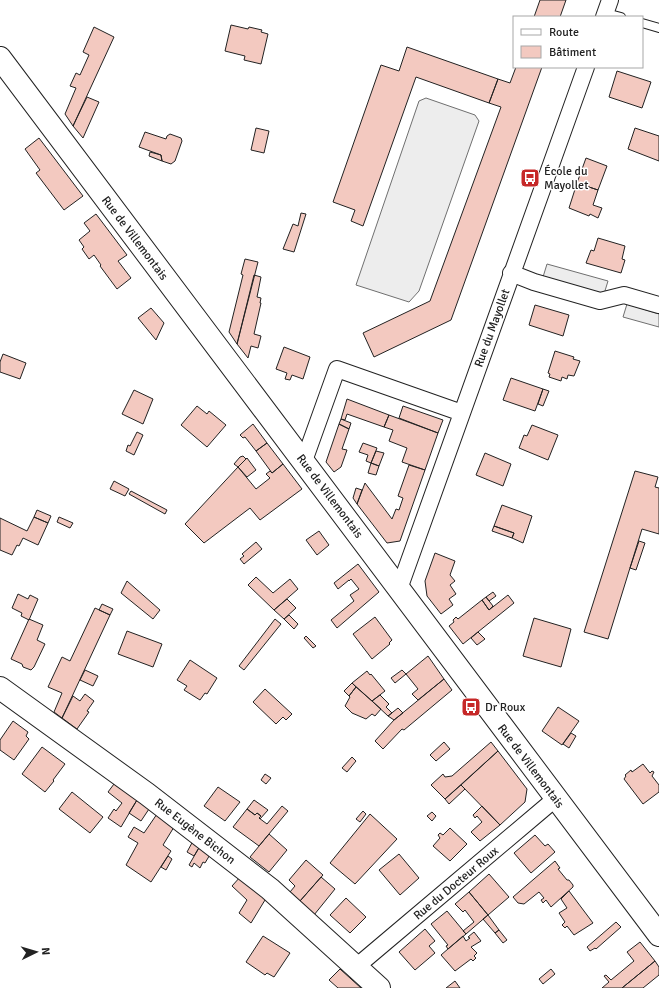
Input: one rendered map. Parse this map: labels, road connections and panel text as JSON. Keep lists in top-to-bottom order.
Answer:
{
  "streets": {
    "main road": ["Rue de Villemontais", "Rue Eugène Bichon"],
    "street": ["Rue du Mayollet", "Rue du Docteur Roux"]
  },
  "crossings": [
    ["Rue de Villemontais", "Rue du Mayollet"],
    ["Rue de Villemontais", "Rue du Docteur Roux"],
    ["Rue Eugène Bichon", "Rue du Docteur Roux"]
  ],
  "places": {
    "bus stop": ["École du Mayollet", "Dr Roux"]
  },
  "legend": ["Route", "Bâtiment"],
  "north": "right"
}
